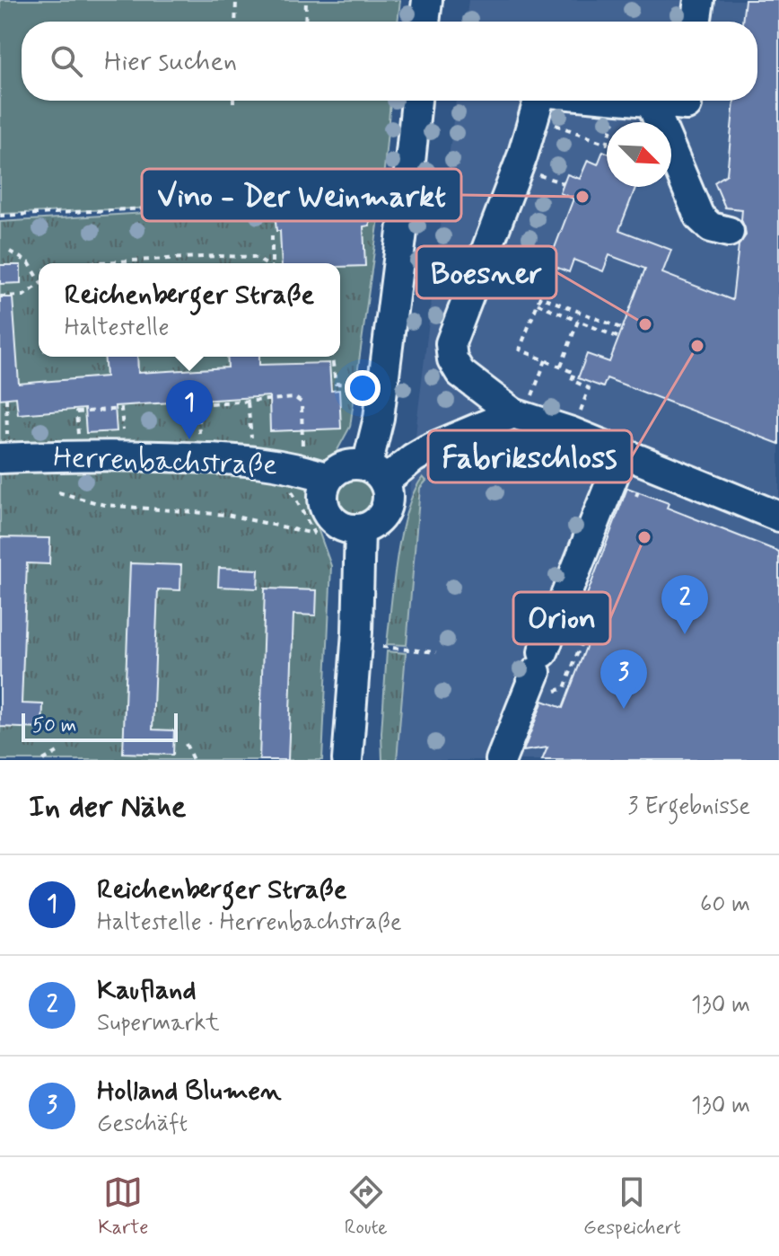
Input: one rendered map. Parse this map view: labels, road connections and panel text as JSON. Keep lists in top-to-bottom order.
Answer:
{
  "streets": {
    "street": ["Herrenbachstraße"]
  },
  "places": [
    "Vino - Der Weinmarkt",
    "Boesner",
    "Fabrikschloss",
    "Orion"
  ],
  "scale_bar": "50 m",
  "north": "bottom right",
  "page": {
    "search": "Hier suchen",
    "popup": ["Reichenberger Straße", "Haltestelle"],
    "pins": ["1", "2", "3"],
    "scale": "50 m",
    "heading": ["In der Nähe", "3 Ergebnisse"],
    "list": [
      {
        "mark": "1",
        "name": "Reichenberger Straße",
        "note": "Haltestelle · Herrenbachstraße",
        "value": "60 m"
      },
      {
        "mark": "2",
        "name": "Kaufland",
        "note": "Supermarkt",
        "value": "130 m"
      },
      {
        "mark": "3",
        "name": "Holland Blumen",
        "note": "Geschäft",
        "value": "130 m"
      }
    ],
    "nav": ["Karte", "Route", "Gespeichert"]
  }
}
